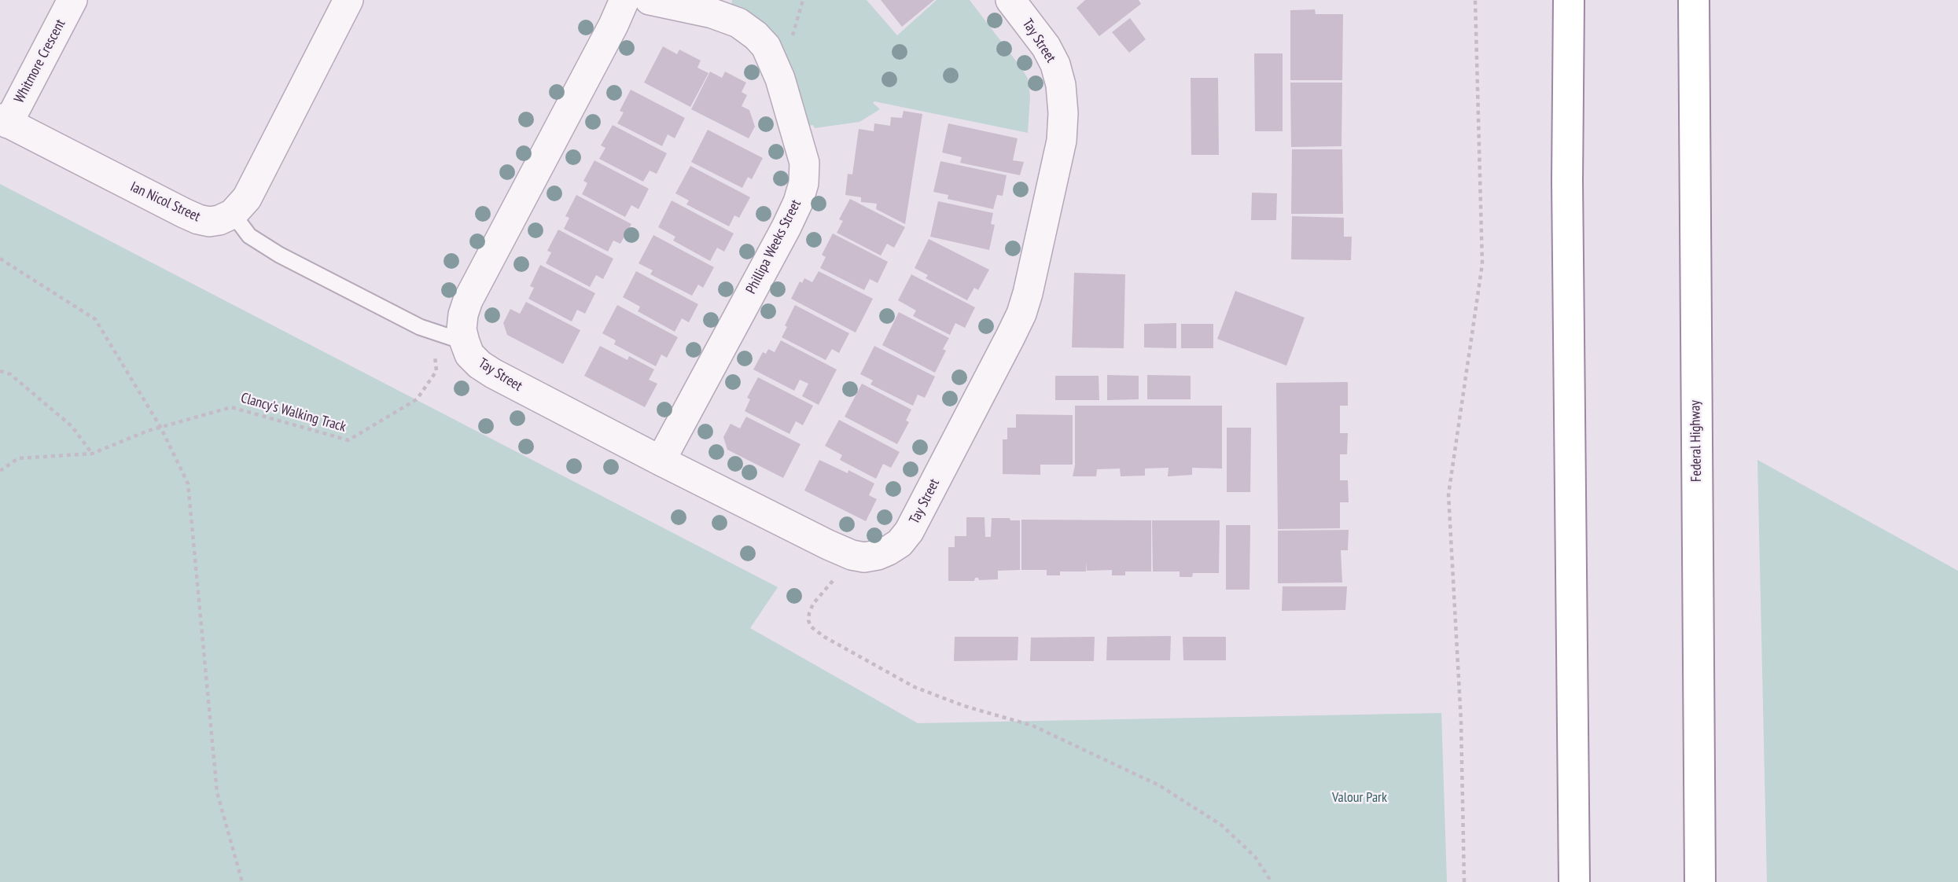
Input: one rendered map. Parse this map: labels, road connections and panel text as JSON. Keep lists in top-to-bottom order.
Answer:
{
  "streets": {
    "highway": ["Federal Highway"],
    "street": [
      "Tay Street",
      "Whitmore Crescent",
      "Ian Nicol Street",
      "Phillipa Weeks Street"
    ],
    "path": ["Clancy's Walking Track"]
  },
  "crossings": [
    ["Tay Street", "Phillipa Weeks Street"],
    ["Whitmore Crescent", "Ian Nicol Street"]
  ],
  "parks": ["Valour Park"]
}
